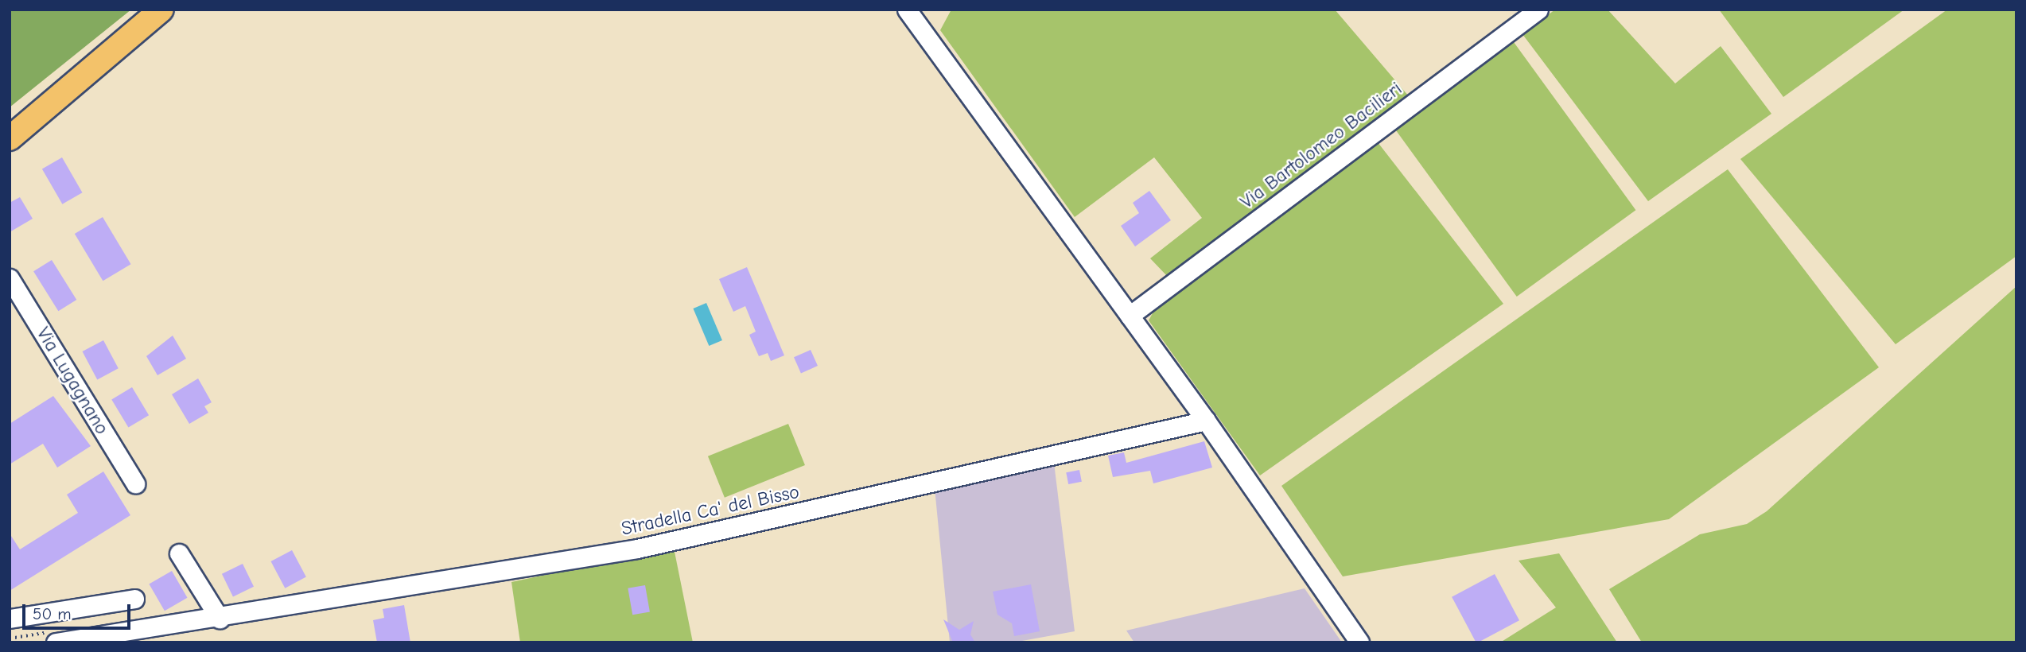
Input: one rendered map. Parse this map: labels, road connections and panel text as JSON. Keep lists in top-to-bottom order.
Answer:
{
  "streets": {
    "street": ["Via Bartolomeo Bacilieri", "Via Lugagnano", "Stradella Ca' del Bisso"]
  },
  "scale_bar": "50 m"
}
